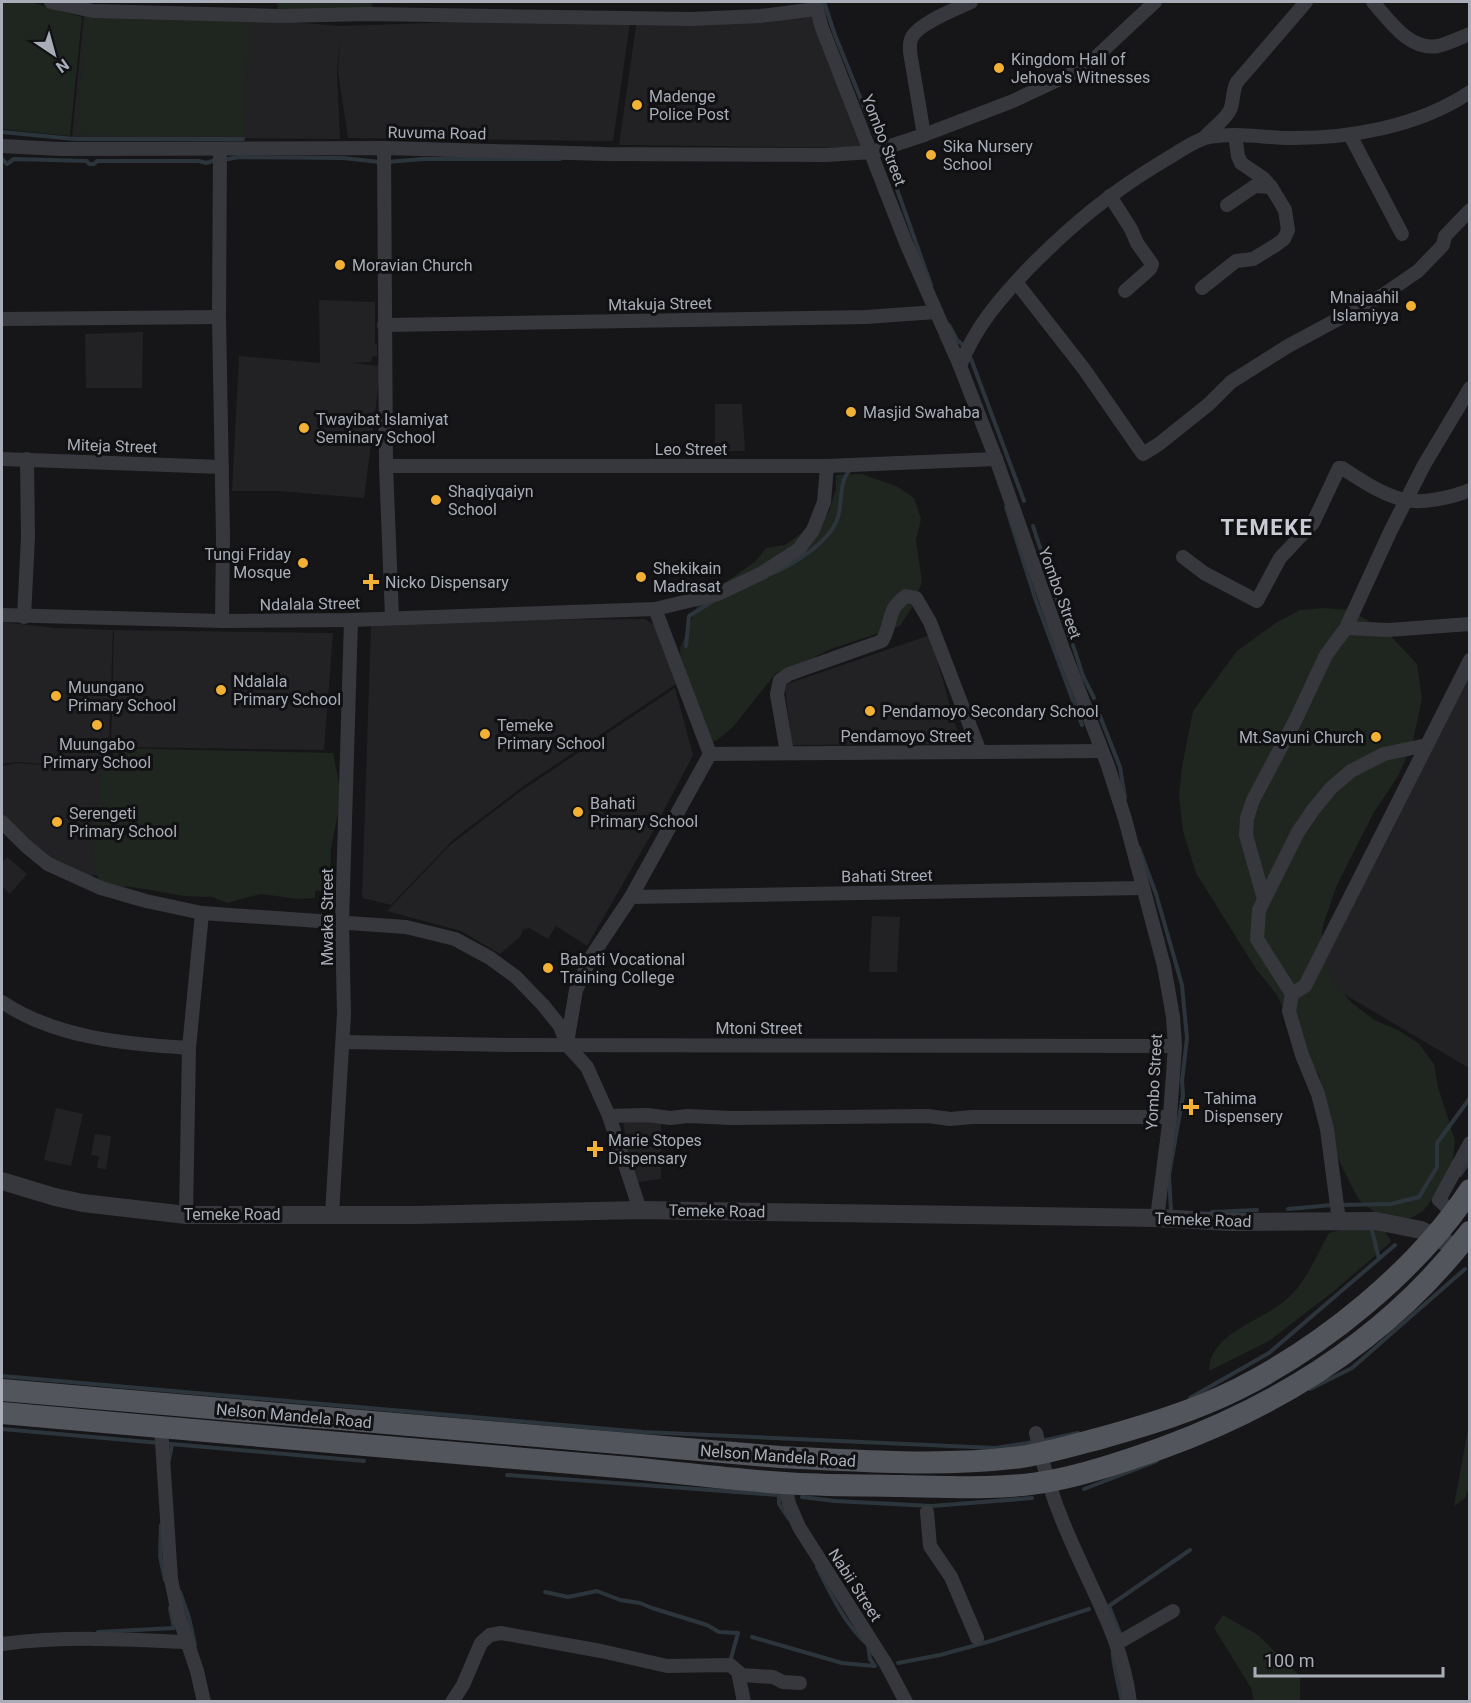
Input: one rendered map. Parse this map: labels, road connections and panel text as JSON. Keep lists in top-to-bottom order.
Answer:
{
  "streets": {
    "main road": ["Nelson Mandela Road"],
    "street": [
      "Ruvuma Road",
      "Yombo Street",
      "Mtakuja Street",
      "Miteja Street",
      "Leo Street",
      "Ndalala Street",
      "Pendamoyo Street",
      "Bahati Street",
      "Mwaka Street",
      "Mtoni Street",
      "Temeke Road",
      "Nabii Street"
    ]
  },
  "crossings": [
    ["Ruvuma Road", "Yombo Street"],
    ["Yombo Street", "Mtakuja Street"],
    ["Yombo Street", "Leo Street"],
    ["Yombo Street", "Pendamoyo Street"],
    ["Yombo Street", "Bahati Street"],
    ["Yombo Street", "Mtoni Street"],
    ["Yombo Street", "Temeke Road"],
    ["Leo Street", "Ndalala Street"],
    ["Ndalala Street", "Mwaka Street"],
    ["Mwaka Street", "Mtoni Street"],
    ["Mwaka Street", "Temeke Road"],
    ["Temeke Road", "Nelson Mandela Road"],
    ["Nelson Mandela Road", "Nabii Street"]
  ],
  "districts": ["TEMEKE"],
  "places": {
    "other": [
      "Kingdom Hall of Jehova's Witnesses",
      "Madenge Police Post",
      "Sika Nursery School",
      "Moravian Church",
      "Mnajaahil Islamiyya",
      "Masjid Swahaba",
      "Twayibat Islamiyat Seminary School",
      "Shaqiyqaiyn School",
      "Tungi Friday Mosque",
      "Shekikain Madrasat",
      "Ndalala Primary School",
      "Muungano Primary School",
      "Pendamoyo Secondary School",
      "Muungabo Primary School",
      "Temeke Primary School",
      "Mt.Sayuni Church",
      "Bahati Primary School",
      "Serengeti Primary School",
      "Babati Vocational Training College"
    ],
    "health": ["Nicko Dispensary", "Tahima Dispensery", "Marie Stopes Dispensary"]
  },
  "scale_bar": "100 m",
  "north": "bottom right"
}
